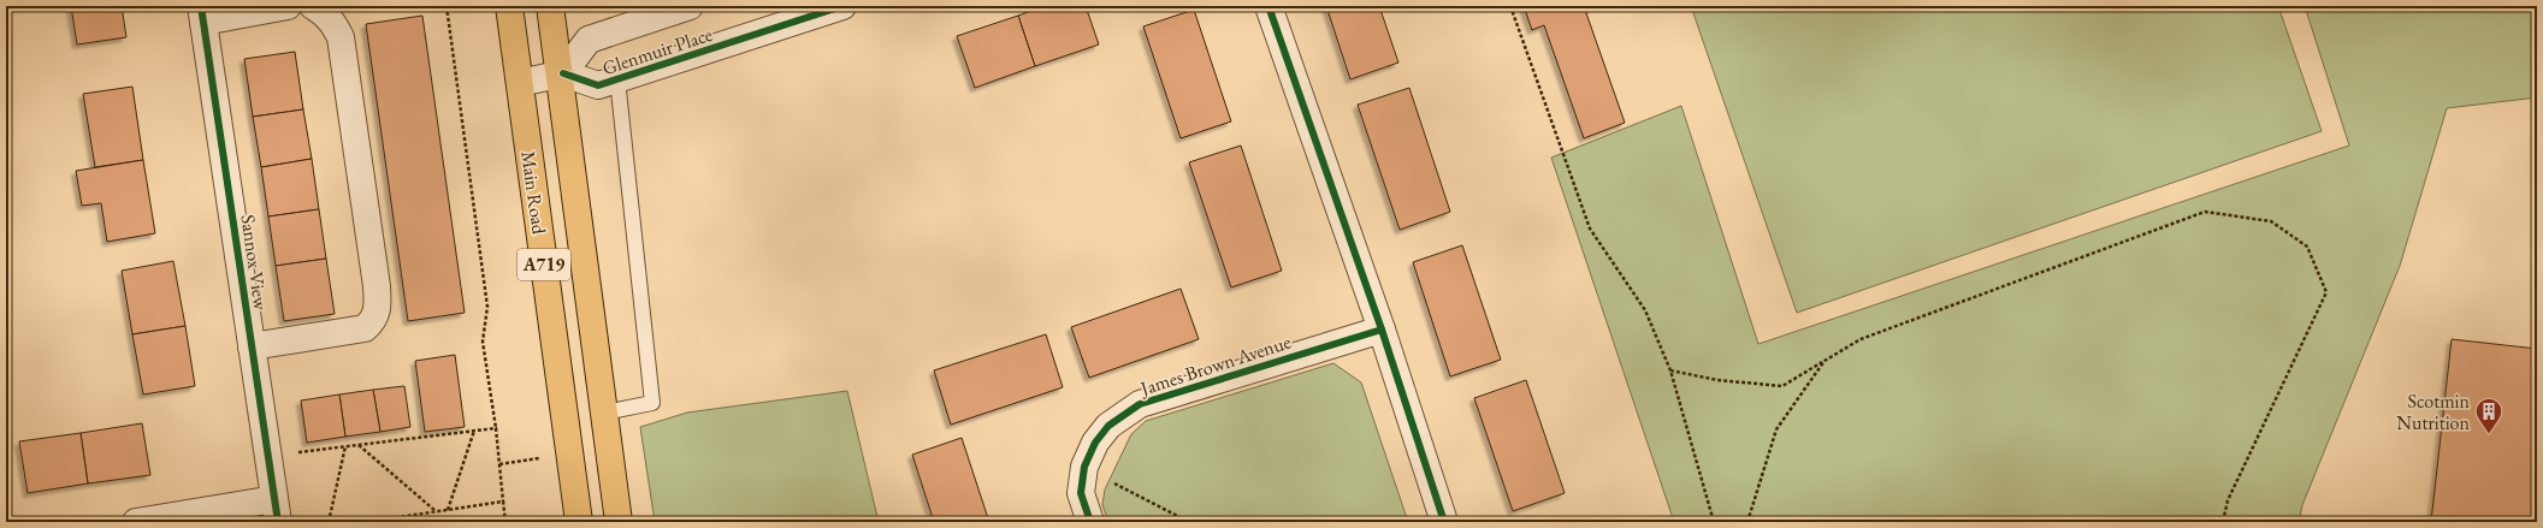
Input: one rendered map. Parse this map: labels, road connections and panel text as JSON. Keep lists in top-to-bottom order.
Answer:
{
  "streets": {
    "main road": ["Main Road", "A719"],
    "street": ["Glenmuir Place", "Sannox View", "James Brown Avenue"]
  },
  "crossings": [
    ["Glenmuir Place", "Main Road"]
  ],
  "places": {
    "building": ["Scotmin Nutrition"]
  }
}
